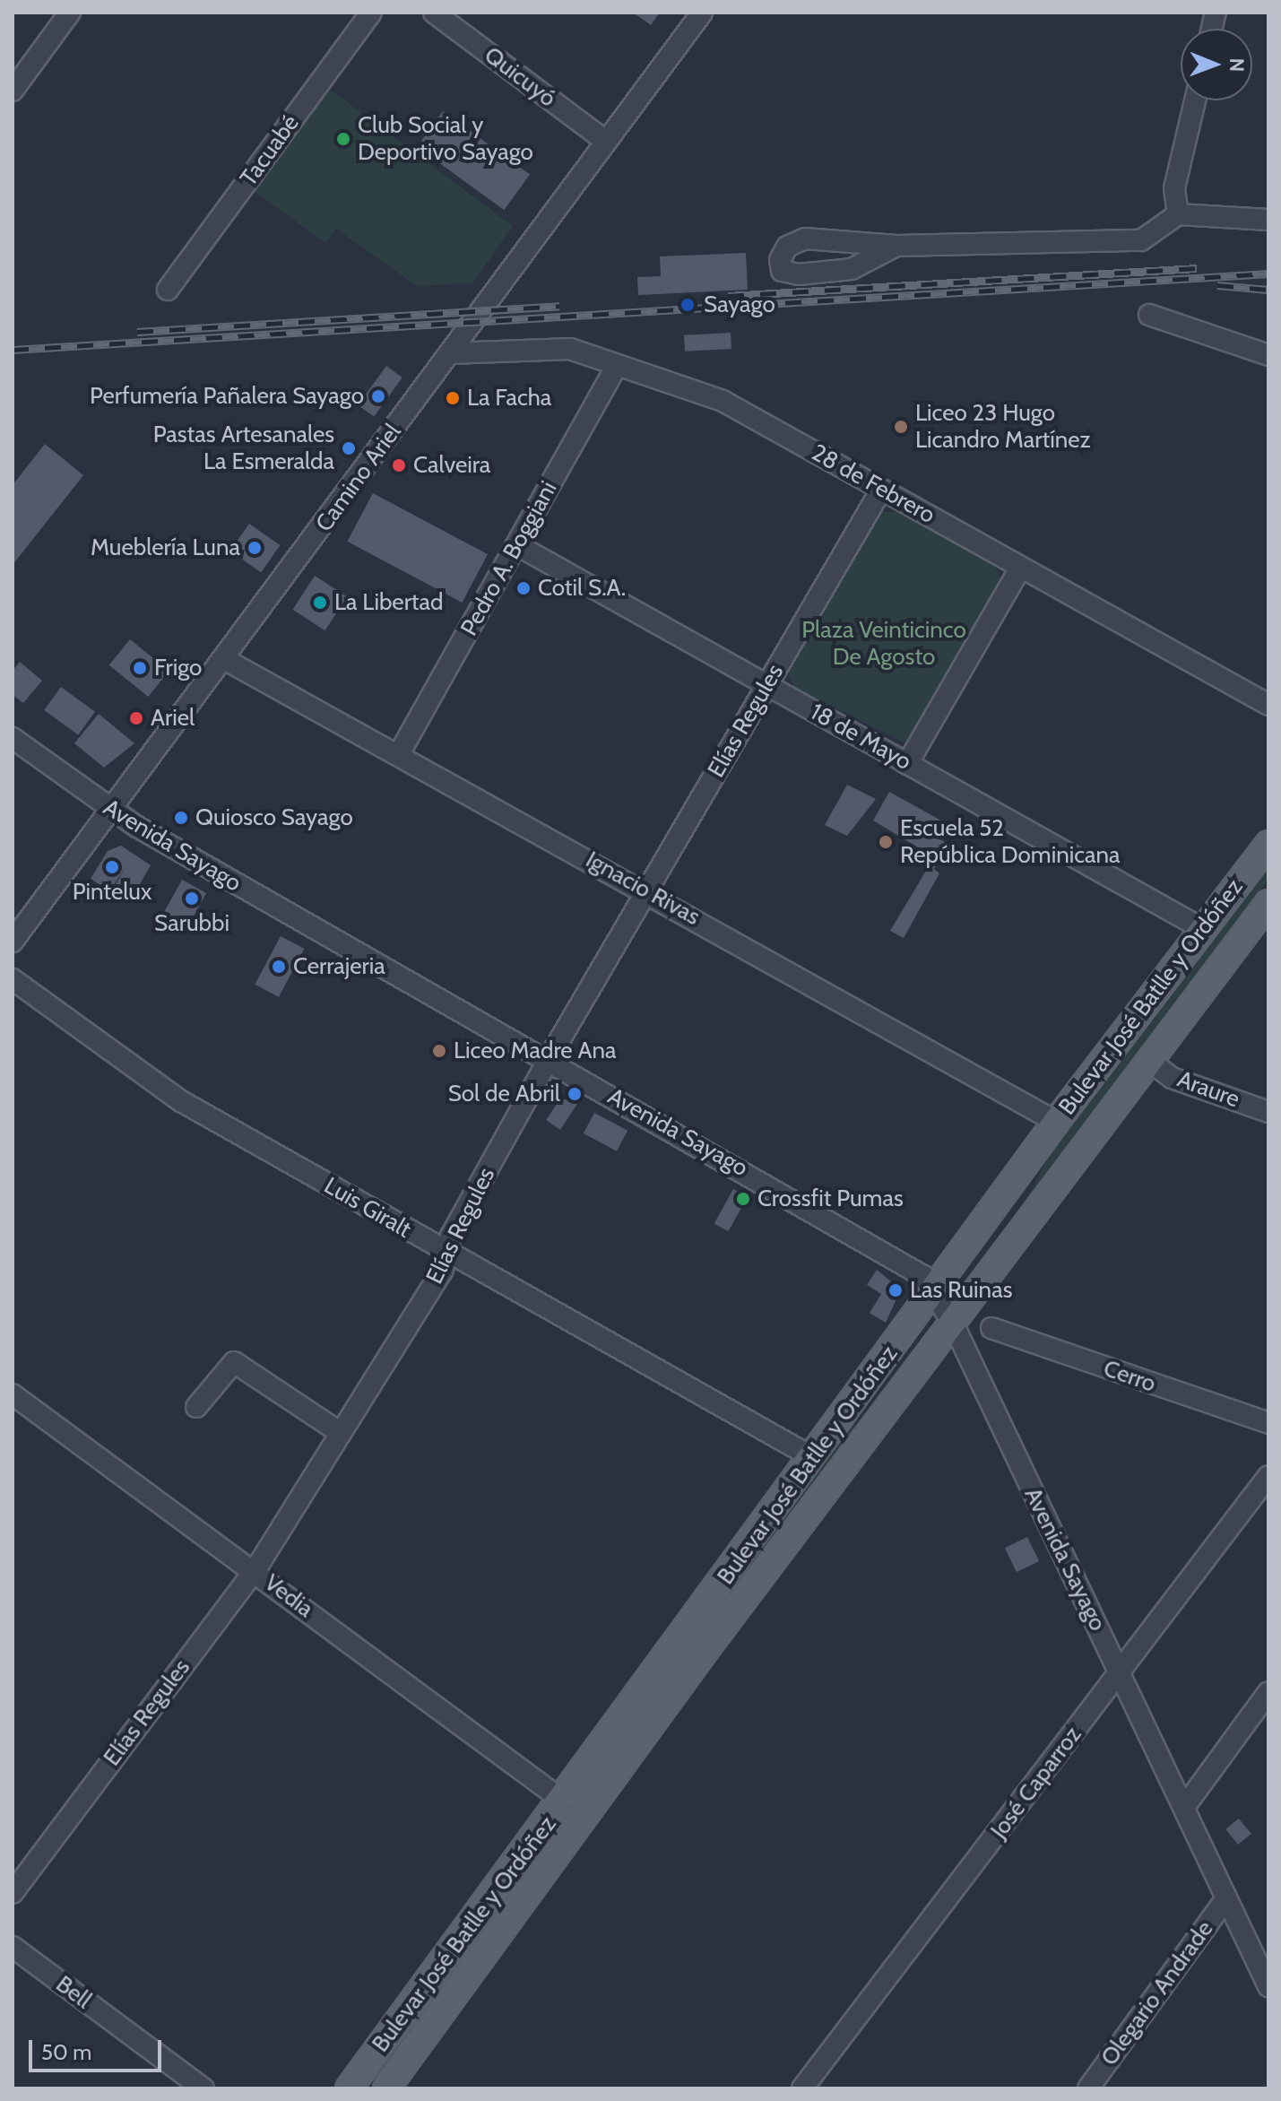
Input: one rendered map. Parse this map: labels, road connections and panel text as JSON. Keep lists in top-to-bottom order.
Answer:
{
  "streets": {
    "main road": ["Bulevar José Batlle y Ordóñez"],
    "street": [
      "Quicuyó",
      "Tacuabé",
      "Camino Ariel",
      "28 de Febrero",
      "Pedro A. Boggiani",
      "Elías Regules",
      "18 de Mayo",
      "Avenida Sayago",
      "Ignacio Rivas",
      "Araure",
      "Luis Giralt",
      "Cerro",
      "Vedia",
      "José Caparroz",
      "Bell",
      "Olegario Andrade"
    ]
  },
  "crossings": [
    ["Quicuyó", "Camino Ariel"],
    ["Camino Ariel", "28 de Febrero"],
    ["Camino Ariel", "Avenida Sayago"],
    ["Camino Ariel", "Ignacio Rivas"],
    ["28 de Febrero", "Pedro A. Boggiani"],
    ["28 de Febrero", "Elías Regules"],
    ["Pedro A. Boggiani", "18 de Mayo"],
    ["Pedro A. Boggiani", "Ignacio Rivas"],
    ["Elías Regules", "18 de Mayo"],
    ["Elías Regules", "Avenida Sayago"],
    ["Elías Regules", "Ignacio Rivas"],
    ["Elías Regules", "Luis Giralt"],
    ["Elías Regules", "Vedia"],
    ["18 de Mayo", "Bulevar José Batlle y Ordóñez"],
    ["Avenida Sayago", "Bulevar José Batlle y Ordóñez"],
    ["Avenida Sayago", "José Caparroz"],
    ["Avenida Sayago", "Olegario Andrade"],
    ["Ignacio Rivas", "Bulevar José Batlle y Ordóñez"],
    ["Bulevar José Batlle y Ordóñez", "Araure"],
    ["Bulevar José Batlle y Ordóñez", "Luis Giralt"],
    ["Bulevar José Batlle y Ordóñez", "Vedia"]
  ],
  "parks": ["Plaza Veinticinco De Agosto"],
  "places": [
    "Club Social y Deportivo Sayago",
    "Sayago",
    "Perfumería Pañalera Sayago",
    "La Facha",
    "Liceo 23 Hugo Licandro Martínez",
    "Pastas Artesanales La Esmeralda",
    "Calveira",
    "Mueblería Luna",
    "Cotil S.A.",
    "La Libertad",
    "Frigo",
    "Ariel",
    "Quiosco Sayago",
    "Escuela 52 República Dominicana",
    "Pintelux",
    "Sarubbi",
    "Cerrajeria",
    "Liceo Madre Ana",
    "Sol de Abril",
    "Crossfit Pumas",
    "Las Ruinas"
  ],
  "scale_bar": "50 m",
  "north": "right"
}
